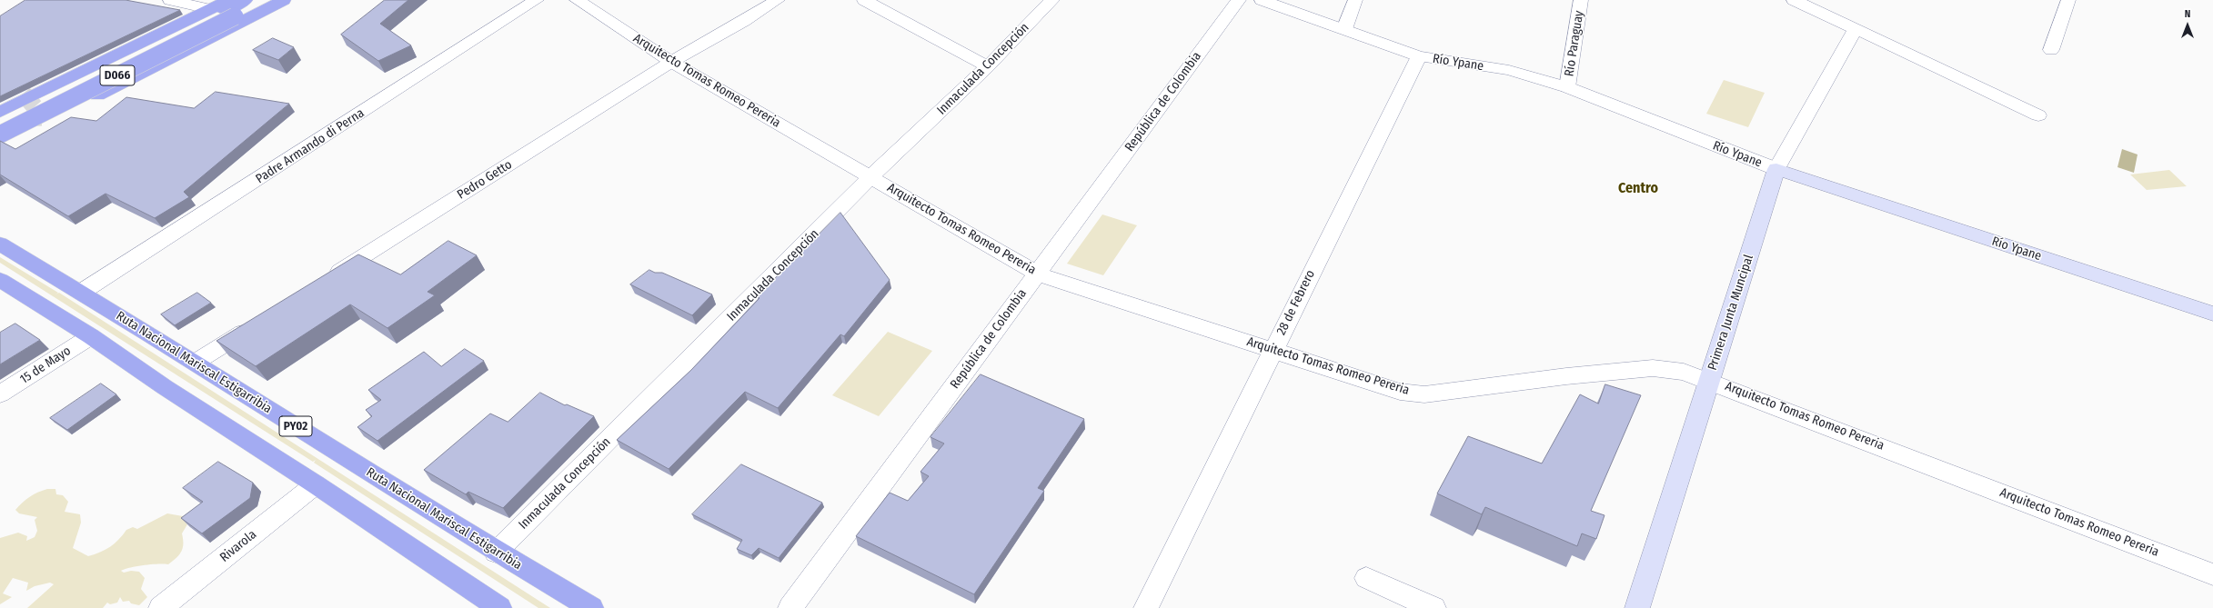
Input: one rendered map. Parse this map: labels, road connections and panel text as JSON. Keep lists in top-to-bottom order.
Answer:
{
  "streets": {
    "highway": ["D066", "Ruta Nacional Mariscal Estigarribia", "PY02"],
    "main road": ["Río Ypane", "Primera Junta Muncipal"],
    "street": [
      "Río Paraguay",
      "Inmaculada Concepción",
      "Arquitecto Tomas Romeo Pereria",
      "República de Colombia",
      "Padre Armando di Perna",
      "Pedro Getto",
      "28 de Febrero",
      "15 de Mayo",
      "Rivarola"
    ]
  },
  "crossings": [
    ["Río Paraguay", "Río Ypane"],
    ["Río Ypane", "28 de Febrero"],
    ["Río Ypane", "Primera Junta Muncipal"],
    ["Inmaculada Concepción", "Arquitecto Tomas Romeo Pereria"],
    ["Inmaculada Concepción", "Ruta Nacional Mariscal Estigarribia"],
    ["Arquitecto Tomas Romeo Pereria", "República de Colombia"],
    ["Arquitecto Tomas Romeo Pereria", "Pedro Getto"],
    ["Arquitecto Tomas Romeo Pereria", "28 de Febrero"],
    ["Arquitecto Tomas Romeo Pereria", "Primera Junta Muncipal"],
    ["Padre Armando di Perna", "Ruta Nacional Mariscal Estigarribia"]
  ],
  "districts": ["Centro"],
  "north": "top"
}
